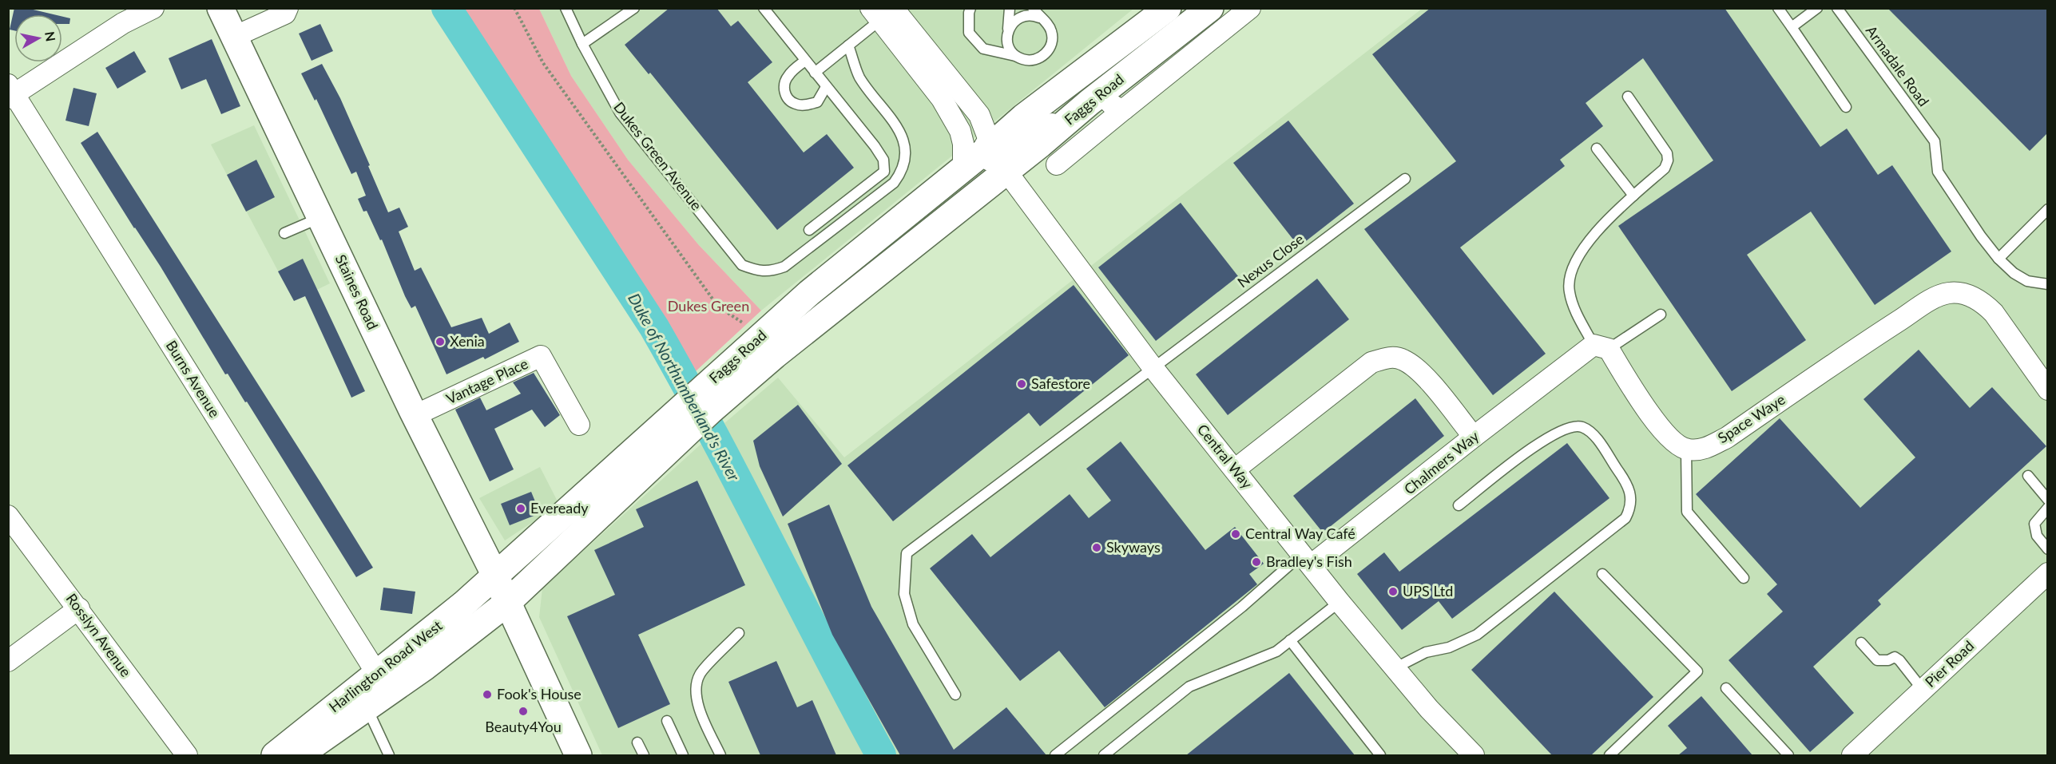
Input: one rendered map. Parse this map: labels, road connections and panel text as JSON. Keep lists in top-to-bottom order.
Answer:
{
  "streets": {
    "main road": ["Faggs Road", "Staines Road", "Harlington Road West"],
    "street": [
      "Burns Avenue",
      "Vantage Place",
      "Space Waye",
      "Central Way",
      "Chalmers Way",
      "Rosslyn Avenue",
      "Pier Road"
    ],
    "lane": ["Armadale Road", "Dukes Green Avenue", "Nexus Close"]
  },
  "crossings": [
    ["Faggs Road", "Staines Road"],
    ["Faggs Road", "Central Way"],
    ["Faggs Road", "Harlington Road West"],
    ["Nexus Close", "Central Way"],
    ["Staines Road", "Vantage Place"],
    ["Staines Road", "Harlington Road West"],
    ["Burns Avenue", "Harlington Road West"],
    ["Central Way", "Chalmers Way"]
  ],
  "water": ["Duke of Northumberland's River"],
  "parks": ["Dukes Green"],
  "places": [
    "Xenia",
    "Safestore",
    "Eveready",
    "Central Way Café",
    "Skyways",
    "Bradley's Fish",
    "UPS Ltd",
    "Fook's House",
    "Beauty4You"
  ],
  "north": "right"
}
